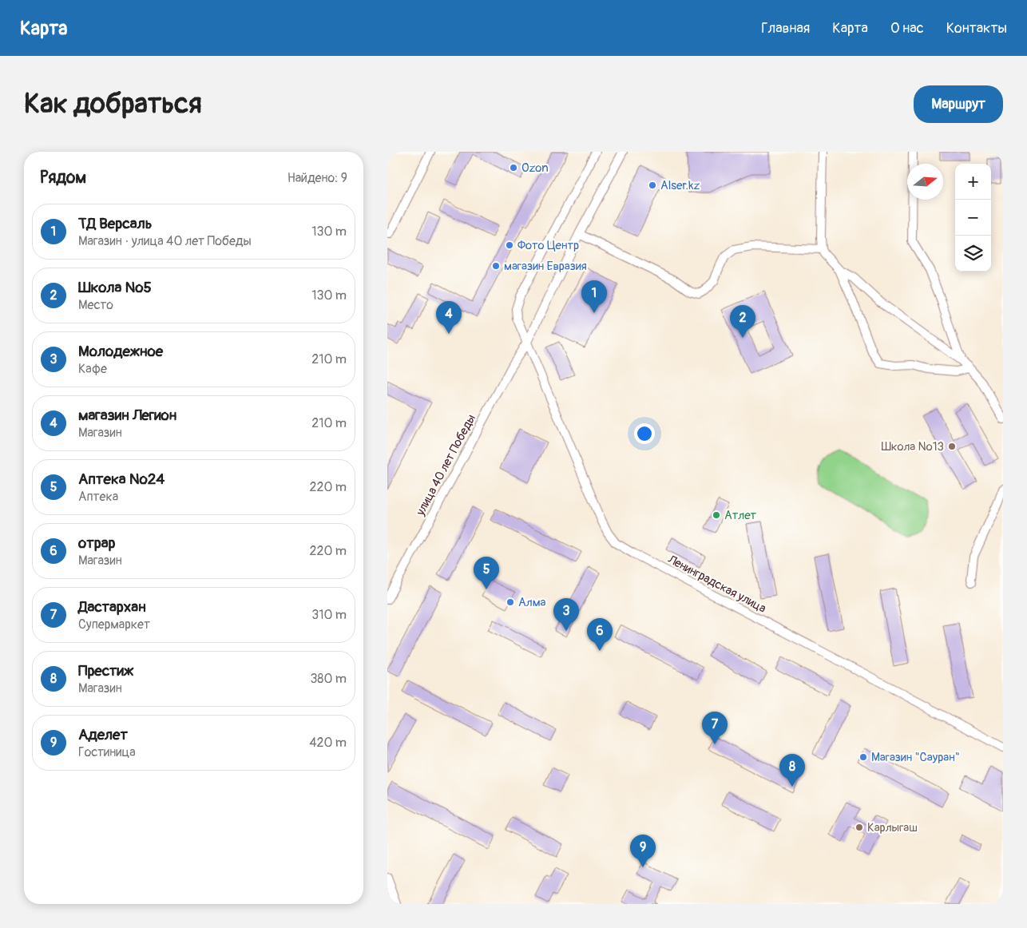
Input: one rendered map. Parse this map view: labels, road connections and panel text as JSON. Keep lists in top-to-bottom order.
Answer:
{
  "streets": {
    "street": ["улица 40 лет Победы", "Ленинградская улица"]
  },
  "crossings": [
    ["улица 40 лет Победы", "Ленинградская улица"]
  ],
  "places": [
    "Ozon",
    "Alser.kz",
    "Фото Центр",
    "магазин Евразия",
    "Школа №13",
    "Атлет",
    "Алма",
    "Магазин \"Сауран\"",
    "Карлыгаш"
  ],
  "north": "right",
  "page": {
    "header": "Карта",
    "nav": [
      "Главная",
      "Карта",
      "О нас",
      "Контакты"
    ],
    "buttons": "Маршрут",
    "title": "Как добраться",
    "heading": ["Рядом", "Найдено: 9"],
    "map_buttons": ["+", "−"],
    "list": [
      {
        "mark": "1",
        "name": "ТД Версаль",
        "note": "Магазин · улица 40 лет Победы",
        "value": "130 m"
      },
      {
        "mark": "2",
        "name": "Школа №5",
        "note": "Место",
        "value": "130 m"
      },
      {
        "mark": "3",
        "name": "Молодежное",
        "note": "Кафе",
        "value": "210 m"
      },
      {
        "mark": "4",
        "name": "магазин Легион",
        "note": "Магазин",
        "value": "210 m"
      },
      {
        "mark": "5",
        "name": "Аптека №24",
        "note": "Аптека",
        "value": "220 m"
      },
      {
        "mark": "6",
        "name": "отрар",
        "note": "Магазин",
        "value": "220 m"
      },
      {
        "mark": "7",
        "name": "Дастархан",
        "note": "Супермаркет",
        "value": "310 m"
      },
      {
        "mark": "8",
        "name": "Престиж",
        "note": "Магазин",
        "value": "380 m"
      },
      {
        "mark": "9",
        "name": "Аделет",
        "note": "Гостиница",
        "value": "420 m"
      }
    ],
    "pins": [
      "1",
      "4",
      "2",
      "5",
      "3",
      "6",
      "7",
      "8",
      "9"
    ]
  }
}
